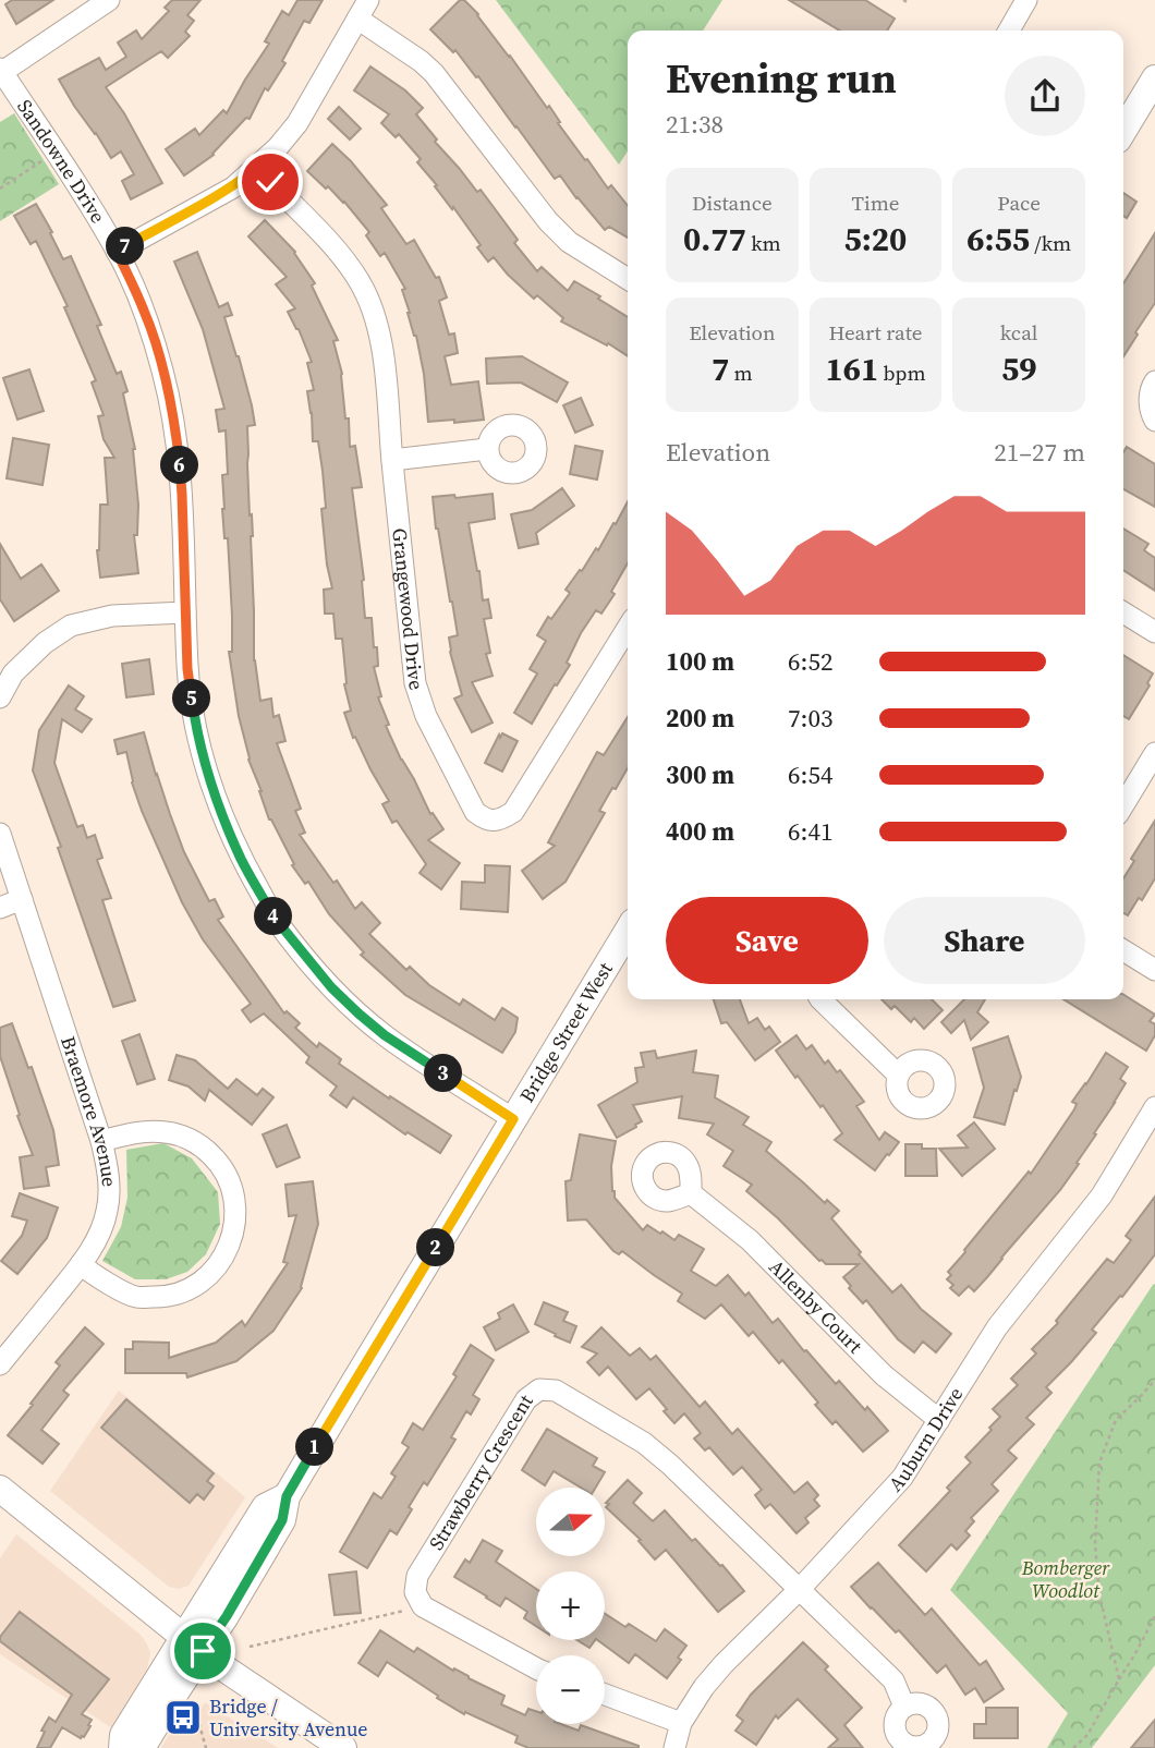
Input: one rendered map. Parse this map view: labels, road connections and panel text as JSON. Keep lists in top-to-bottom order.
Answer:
{
  "streets": {
    "main road": ["Bridge Street West"],
    "street": [
      "Sandowne Drive",
      "Grangewood Drive",
      "Braemore Avenue",
      "Allenby Court",
      "Auburn Drive",
      "Strawberry Crescent"
    ]
  },
  "crossings": [
    ["Sandowne Drive", "Bridge Street West"],
    ["Allenby Court", "Auburn Drive"],
    ["Auburn Drive", "Strawberry Crescent"]
  ],
  "parks": ["Bomberger Woodlot"],
  "places": {
    "bus stop": ["Bridge / University Avenue"]
  },
  "north": "right",
  "page": {
    "heading": ["Evening run", "21:38"],
    "stats": [
      ["Distance", "0.77 km"],
      ["Time", "5:20"],
      ["Pace", "6:55 /km"],
      ["Elevation", "7 m"],
      ["Heart rate", "161 bpm"],
      ["kcal", "59"]
    ],
    "pins": [
      "7",
      "6",
      "5",
      "4",
      "3",
      "2",
      "1"
    ],
    "chart": ["Elevation", "21–27 m"],
    "list": [
      {
        "name": "100 m",
        "note": "6:52"
      },
      {
        "name": "200 m",
        "note": "7:03"
      },
      {
        "name": "300 m",
        "note": "6:54"
      },
      {
        "name": "400 m",
        "note": "6:41"
      }
    ],
    "buttons": ["Save", "Share"],
    "map_buttons": ["+", "−"]
  }
}
